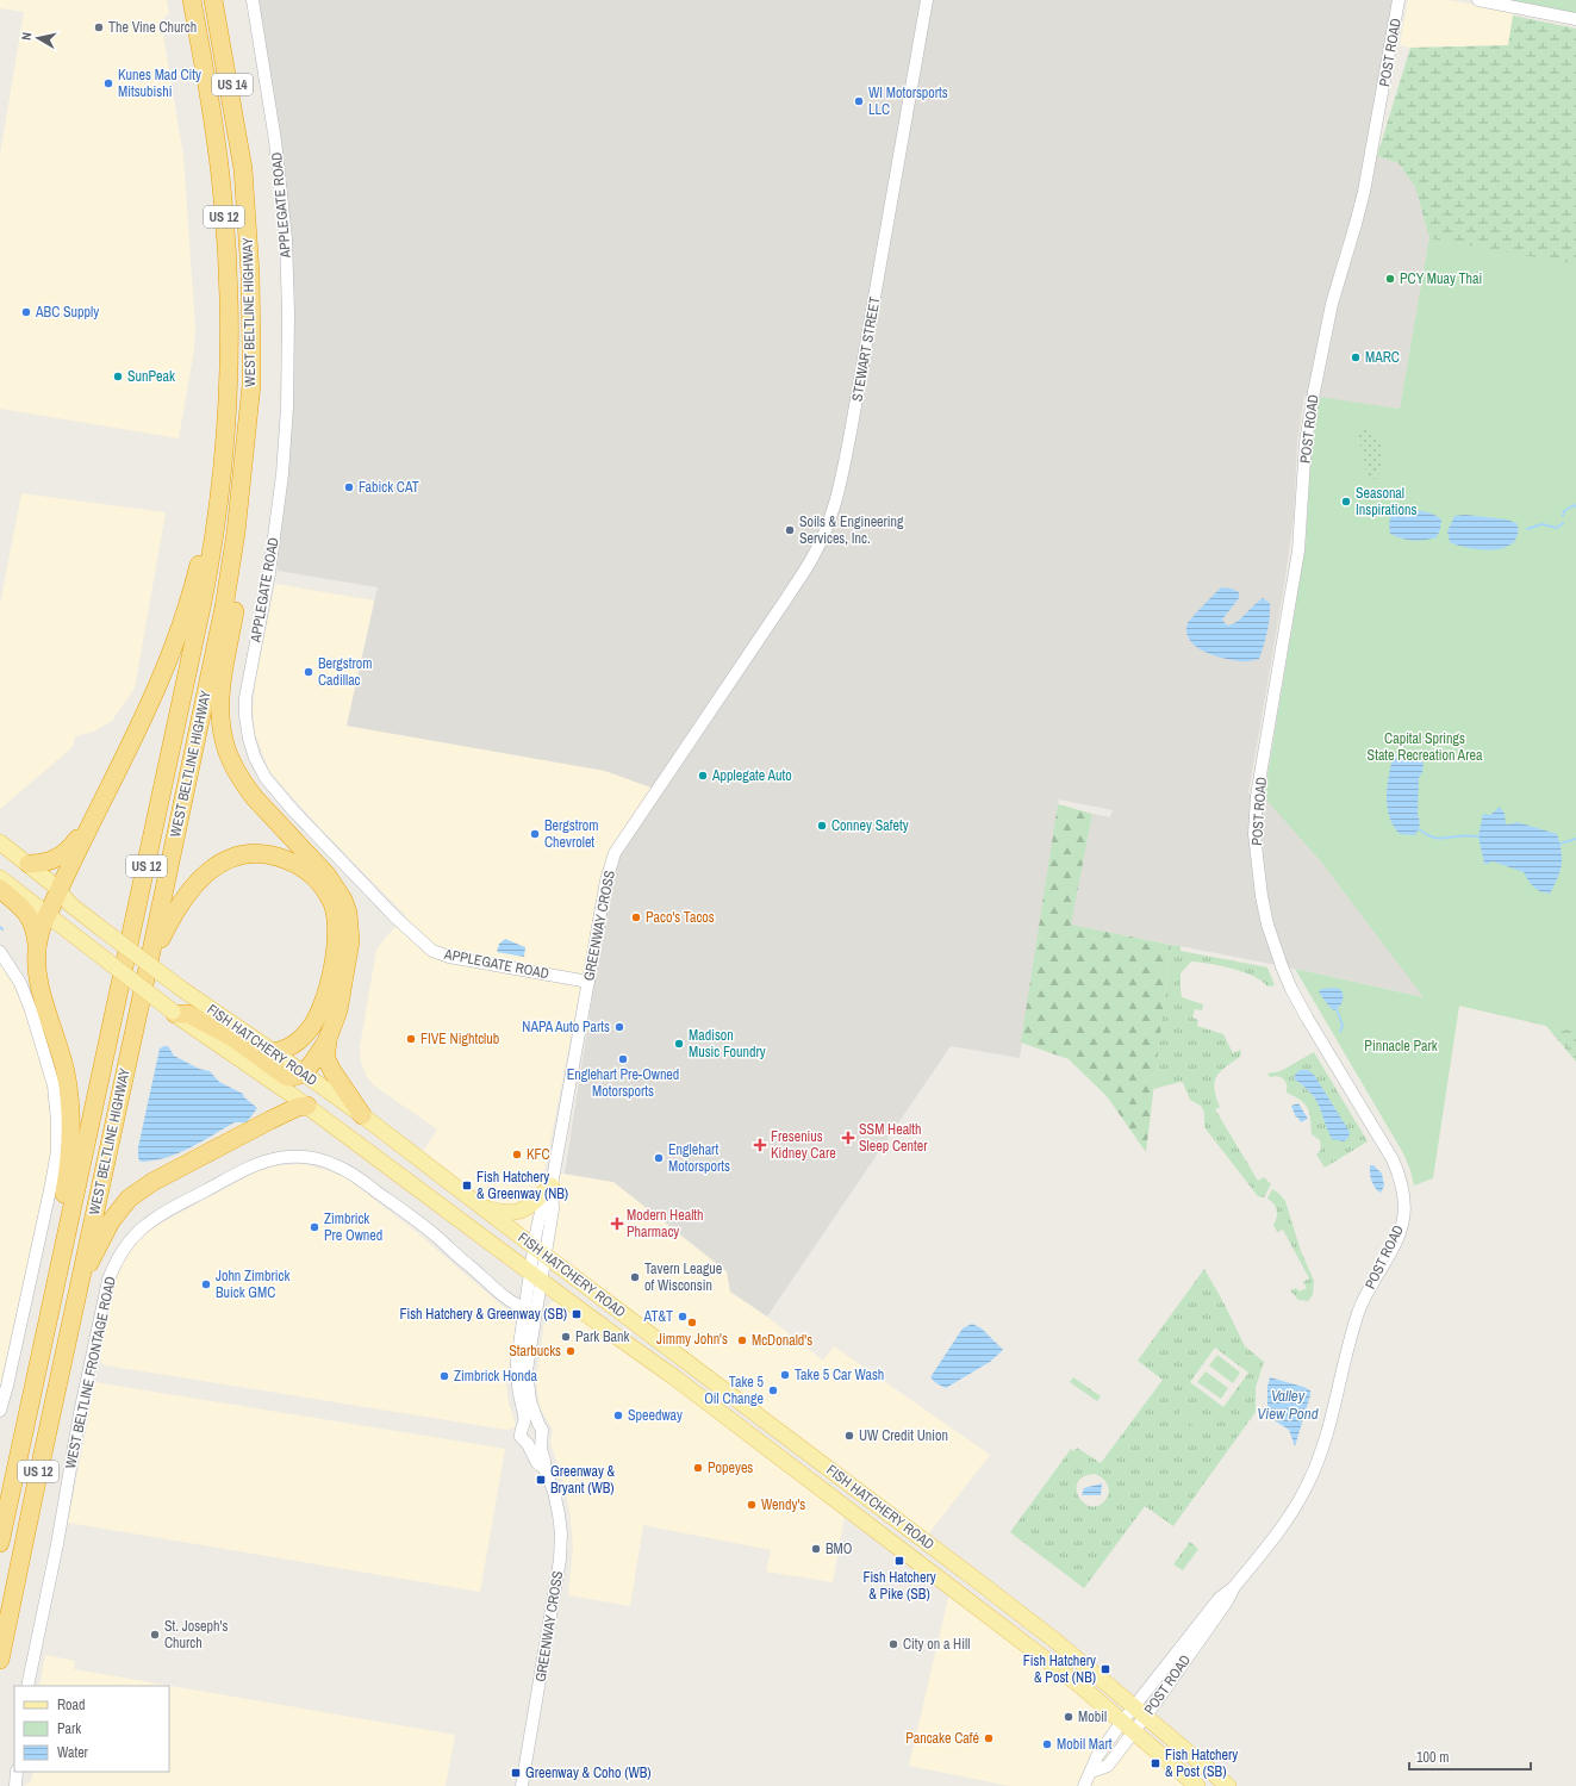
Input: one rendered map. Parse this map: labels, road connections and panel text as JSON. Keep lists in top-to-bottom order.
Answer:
{
  "streets": {
    "highway": ["US 14", "US 12", "WEST BELTLINE HIGHWAY"],
    "main road": ["FISH HATCHERY ROAD"],
    "street": [
      "POST ROAD",
      "APPLEGATE ROAD",
      "STEWART STREET",
      "GREENWAY CROSS",
      "WEST BELTLINE FRONTAGE ROAD"
    ]
  },
  "crossings": [
    ["POST ROAD", "FISH HATCHERY ROAD"],
    ["US 14", "WEST BELTLINE HIGHWAY"],
    ["APPLEGATE ROAD", "GREENWAY CROSS"],
    ["STEWART STREET", "GREENWAY CROSS"],
    ["GREENWAY CROSS", "FISH HATCHERY ROAD"],
    ["GREENWAY CROSS", "WEST BELTLINE FRONTAGE ROAD"]
  ],
  "water": ["Valley View Pond"],
  "parks": ["Capital Springs State Recreation Area", "Pinnacle Park"],
  "places": {
    "other": [
      "The Vine Church",
      "Kunes Mad City Mitsubishi",
      "WI Motorsports LLC",
      "PCY Muay Thai",
      "ABC Supply",
      "MARC",
      "SunPeak",
      "Fabick CAT",
      "Seasonal Inspirations",
      "Soils & Engineering Services, Inc.",
      "Bergstrom Cadillac",
      "Applegate Auto",
      "Conney Safety",
      "Bergstrom Chevrolet",
      "Paco's Tacos",
      "NAPA Auto Parts",
      "FIVE Nightclub",
      "Madison Music Foundry",
      "Englehart Pre-Owned Motorsports",
      "KFC",
      "Englehart Motorsports",
      "Zimbrick Pre Owned",
      "Tavern League of Wisconsin",
      "John Zimbrick Buick GMC",
      "AT&T",
      "Jimmy John's",
      "Park Bank",
      "McDonald's",
      "Starbucks",
      "Take 5 Car Wash",
      "Zimbrick Honda",
      "Take 5 Oil Change",
      "Speedway",
      "UW Credit Union",
      "Popeyes",
      "Wendy's",
      "BMO",
      "St. Joseph's Church",
      "City on a Hill",
      "Mobil",
      "Pancake Café",
      "Mobil Mart"
    ],
    "health": ["SSM Health Sleep Center", "Fresenius Kidney Care", "Modern Health Pharmacy"],
    "transit": [
      "Fish Hatchery & Greenway (NB)",
      "Fish Hatchery & Greenway (SB)",
      "Greenway & Bryant (WB)",
      "Fish Hatchery & Pike (SB)",
      "Fish Hatchery & Post (NB)",
      "Fish Hatchery & Post (SB)",
      "Greenway & Coho (WB)"
    ]
  },
  "legend": ["Road", "Park", "Water"],
  "scale_bar": "100 m",
  "north": "left"
}
